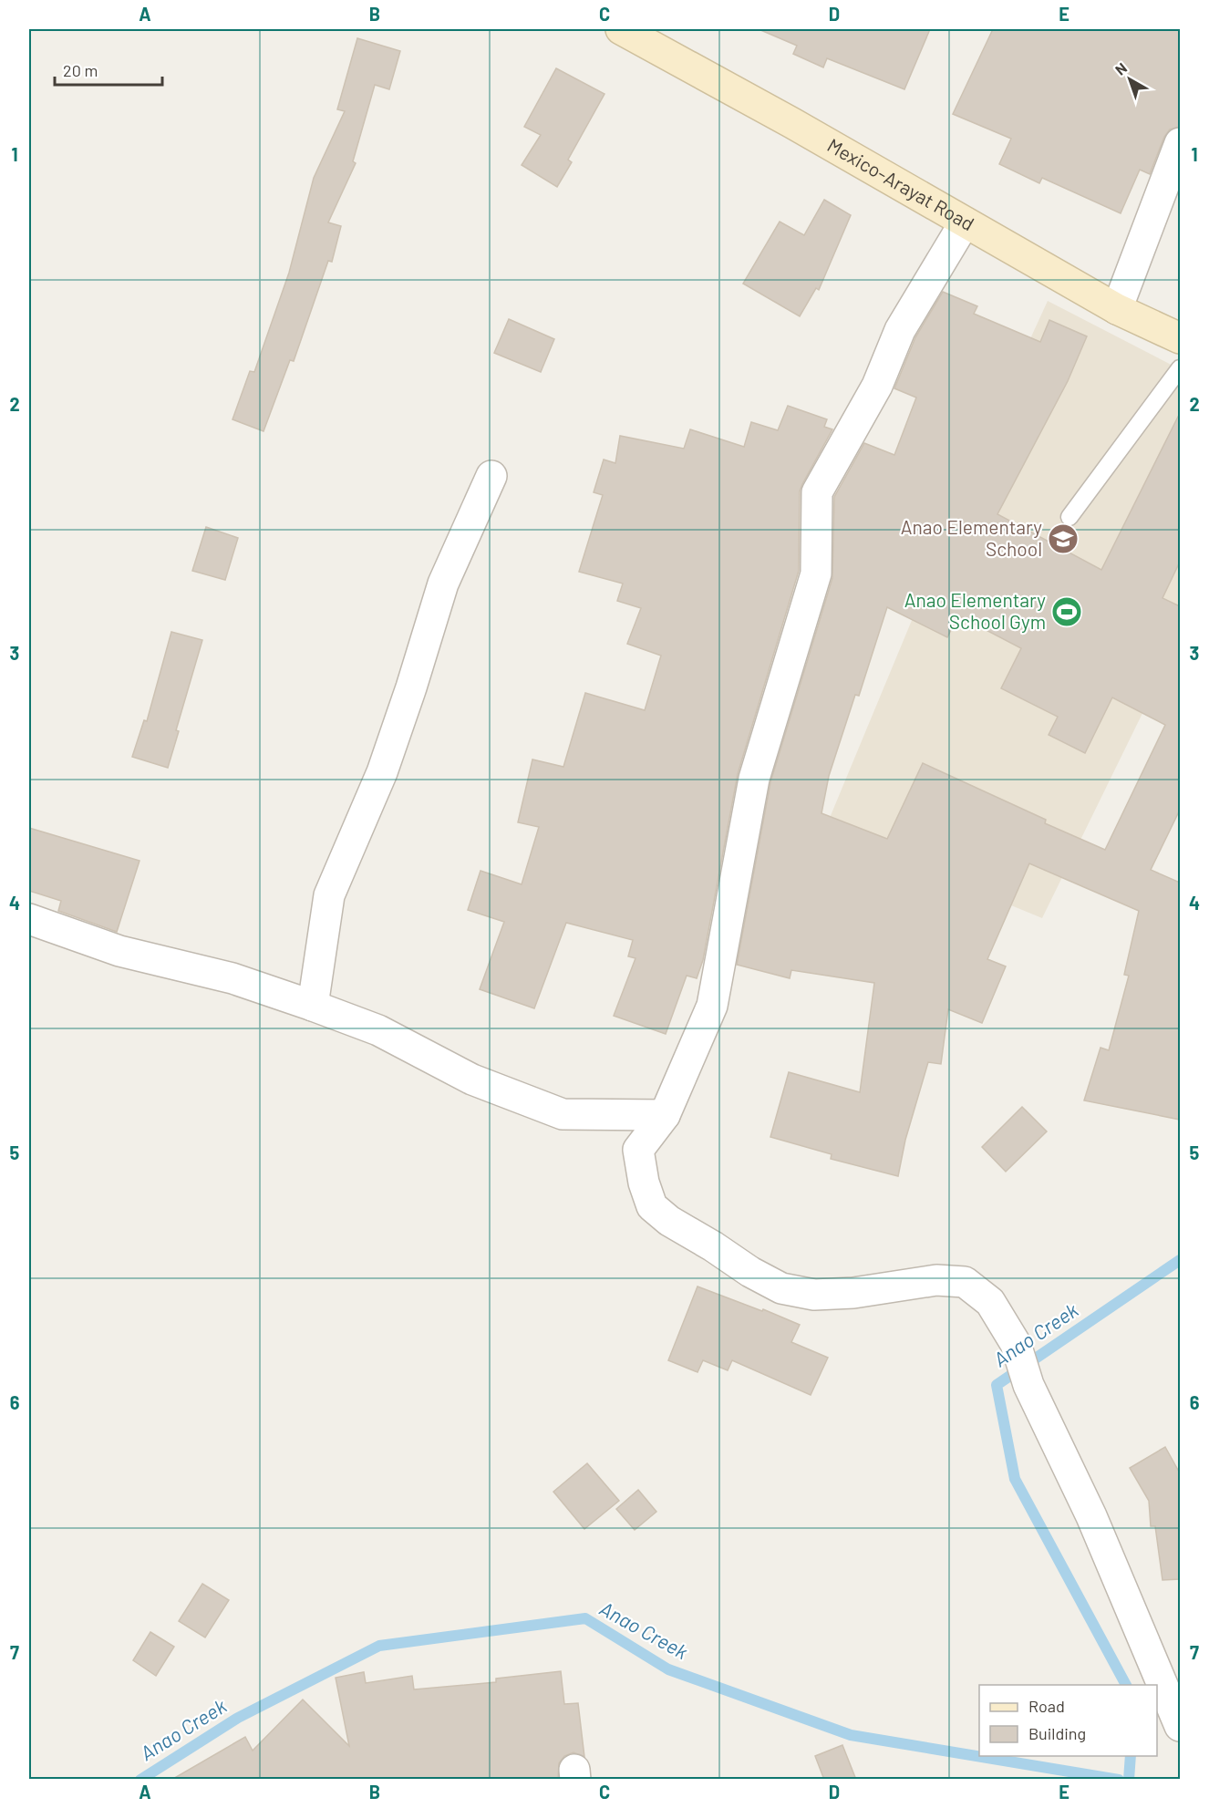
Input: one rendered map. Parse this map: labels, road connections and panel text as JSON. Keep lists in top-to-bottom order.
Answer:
{
  "streets": {
    "main road": ["Mexico-Arayat Road"]
  },
  "water": ["Anao Creek"],
  "places": {
    "school or university": ["Anao Elementary School"],
    "sports": ["Anao Elementary School Gym"]
  },
  "legend": ["Road", "Building"],
  "scale_bar": "20 m",
  "north": "top left",
  "grid": {
    "columns": [
      "A",
      "B",
      "C",
      "D",
      "E"
    ],
    "rows": [
      "1",
      "2",
      "3",
      "4",
      "5",
      "6",
      "7"
    ]
  }
}
